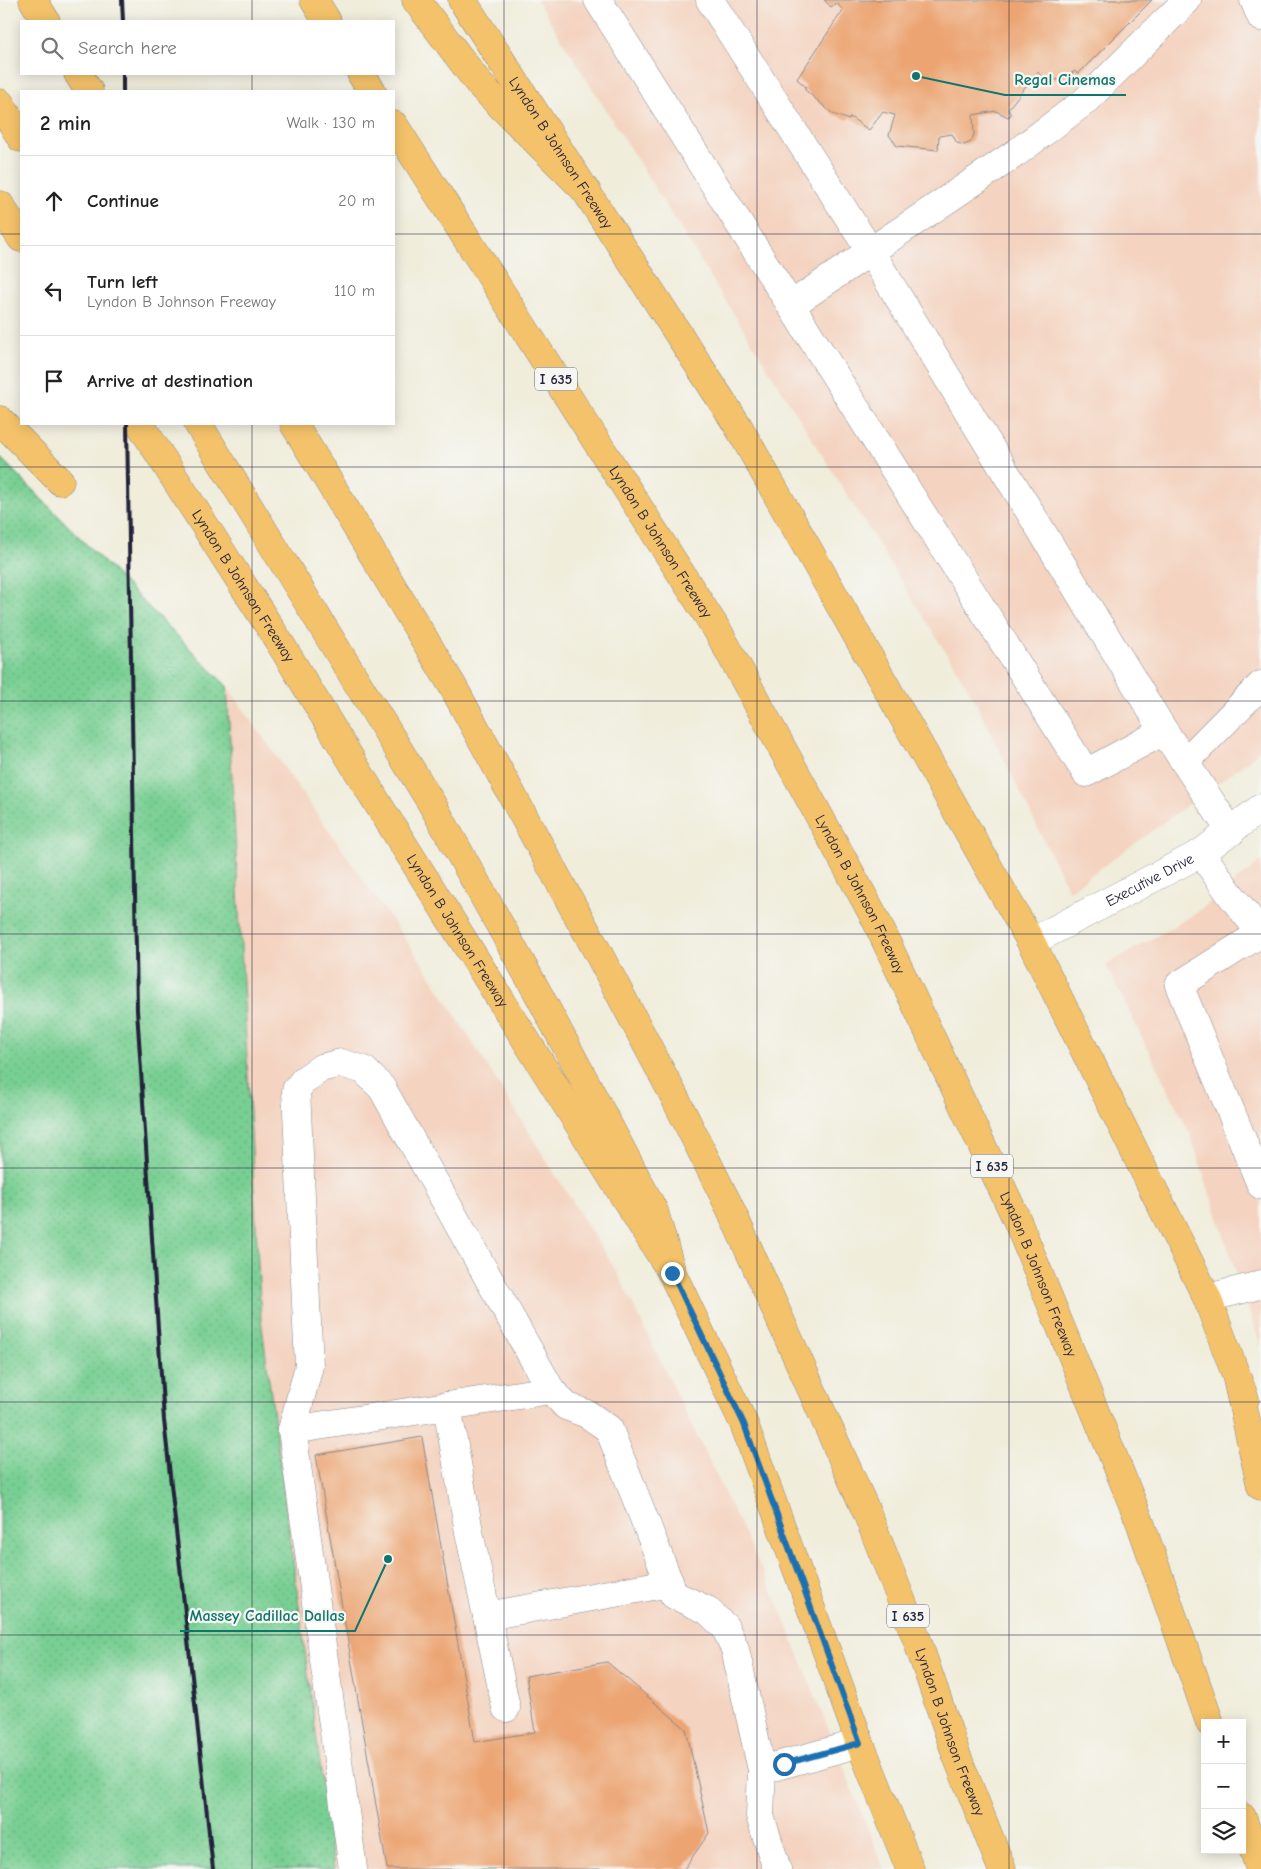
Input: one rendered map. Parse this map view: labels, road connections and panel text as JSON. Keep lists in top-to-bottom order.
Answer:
{
  "streets": {
    "main road": ["Lyndon B Johnson Freeway", "I 635"],
    "street": ["Executive Drive"]
  },
  "crossings": [
    ["Lyndon B Johnson Freeway", "Executive Drive"]
  ],
  "places": ["Regal Cinemas", "Massey Cadillac Dallas"],
  "page": {
    "search": "Search here",
    "heading": ["2 min", "Walk · 130 m"],
    "list": [
      ["Continue", "20 m"],
      ["Turn left", "Lyndon B Johnson Freeway", "110 m"],
      "Arrive at destination"
    ],
    "map_buttons": ["+", "−"]
  }
}
